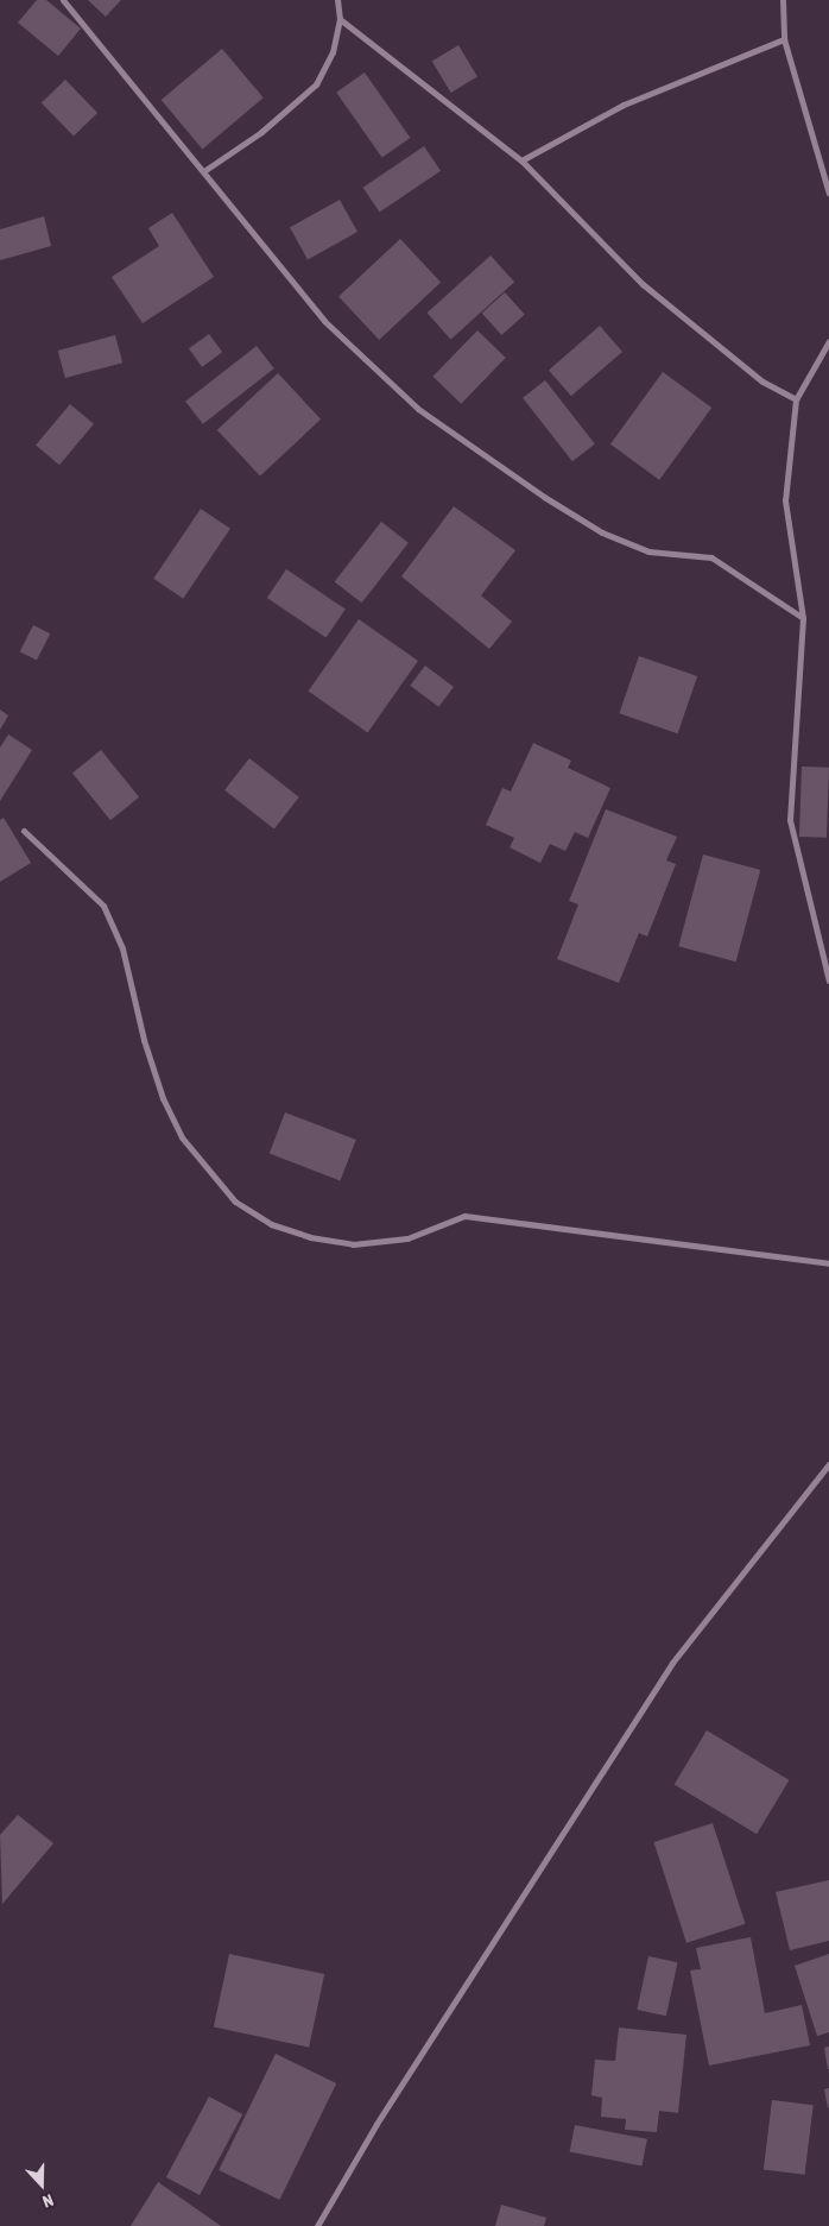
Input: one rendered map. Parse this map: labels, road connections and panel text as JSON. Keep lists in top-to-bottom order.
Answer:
{
  "north": "bottom"
}
